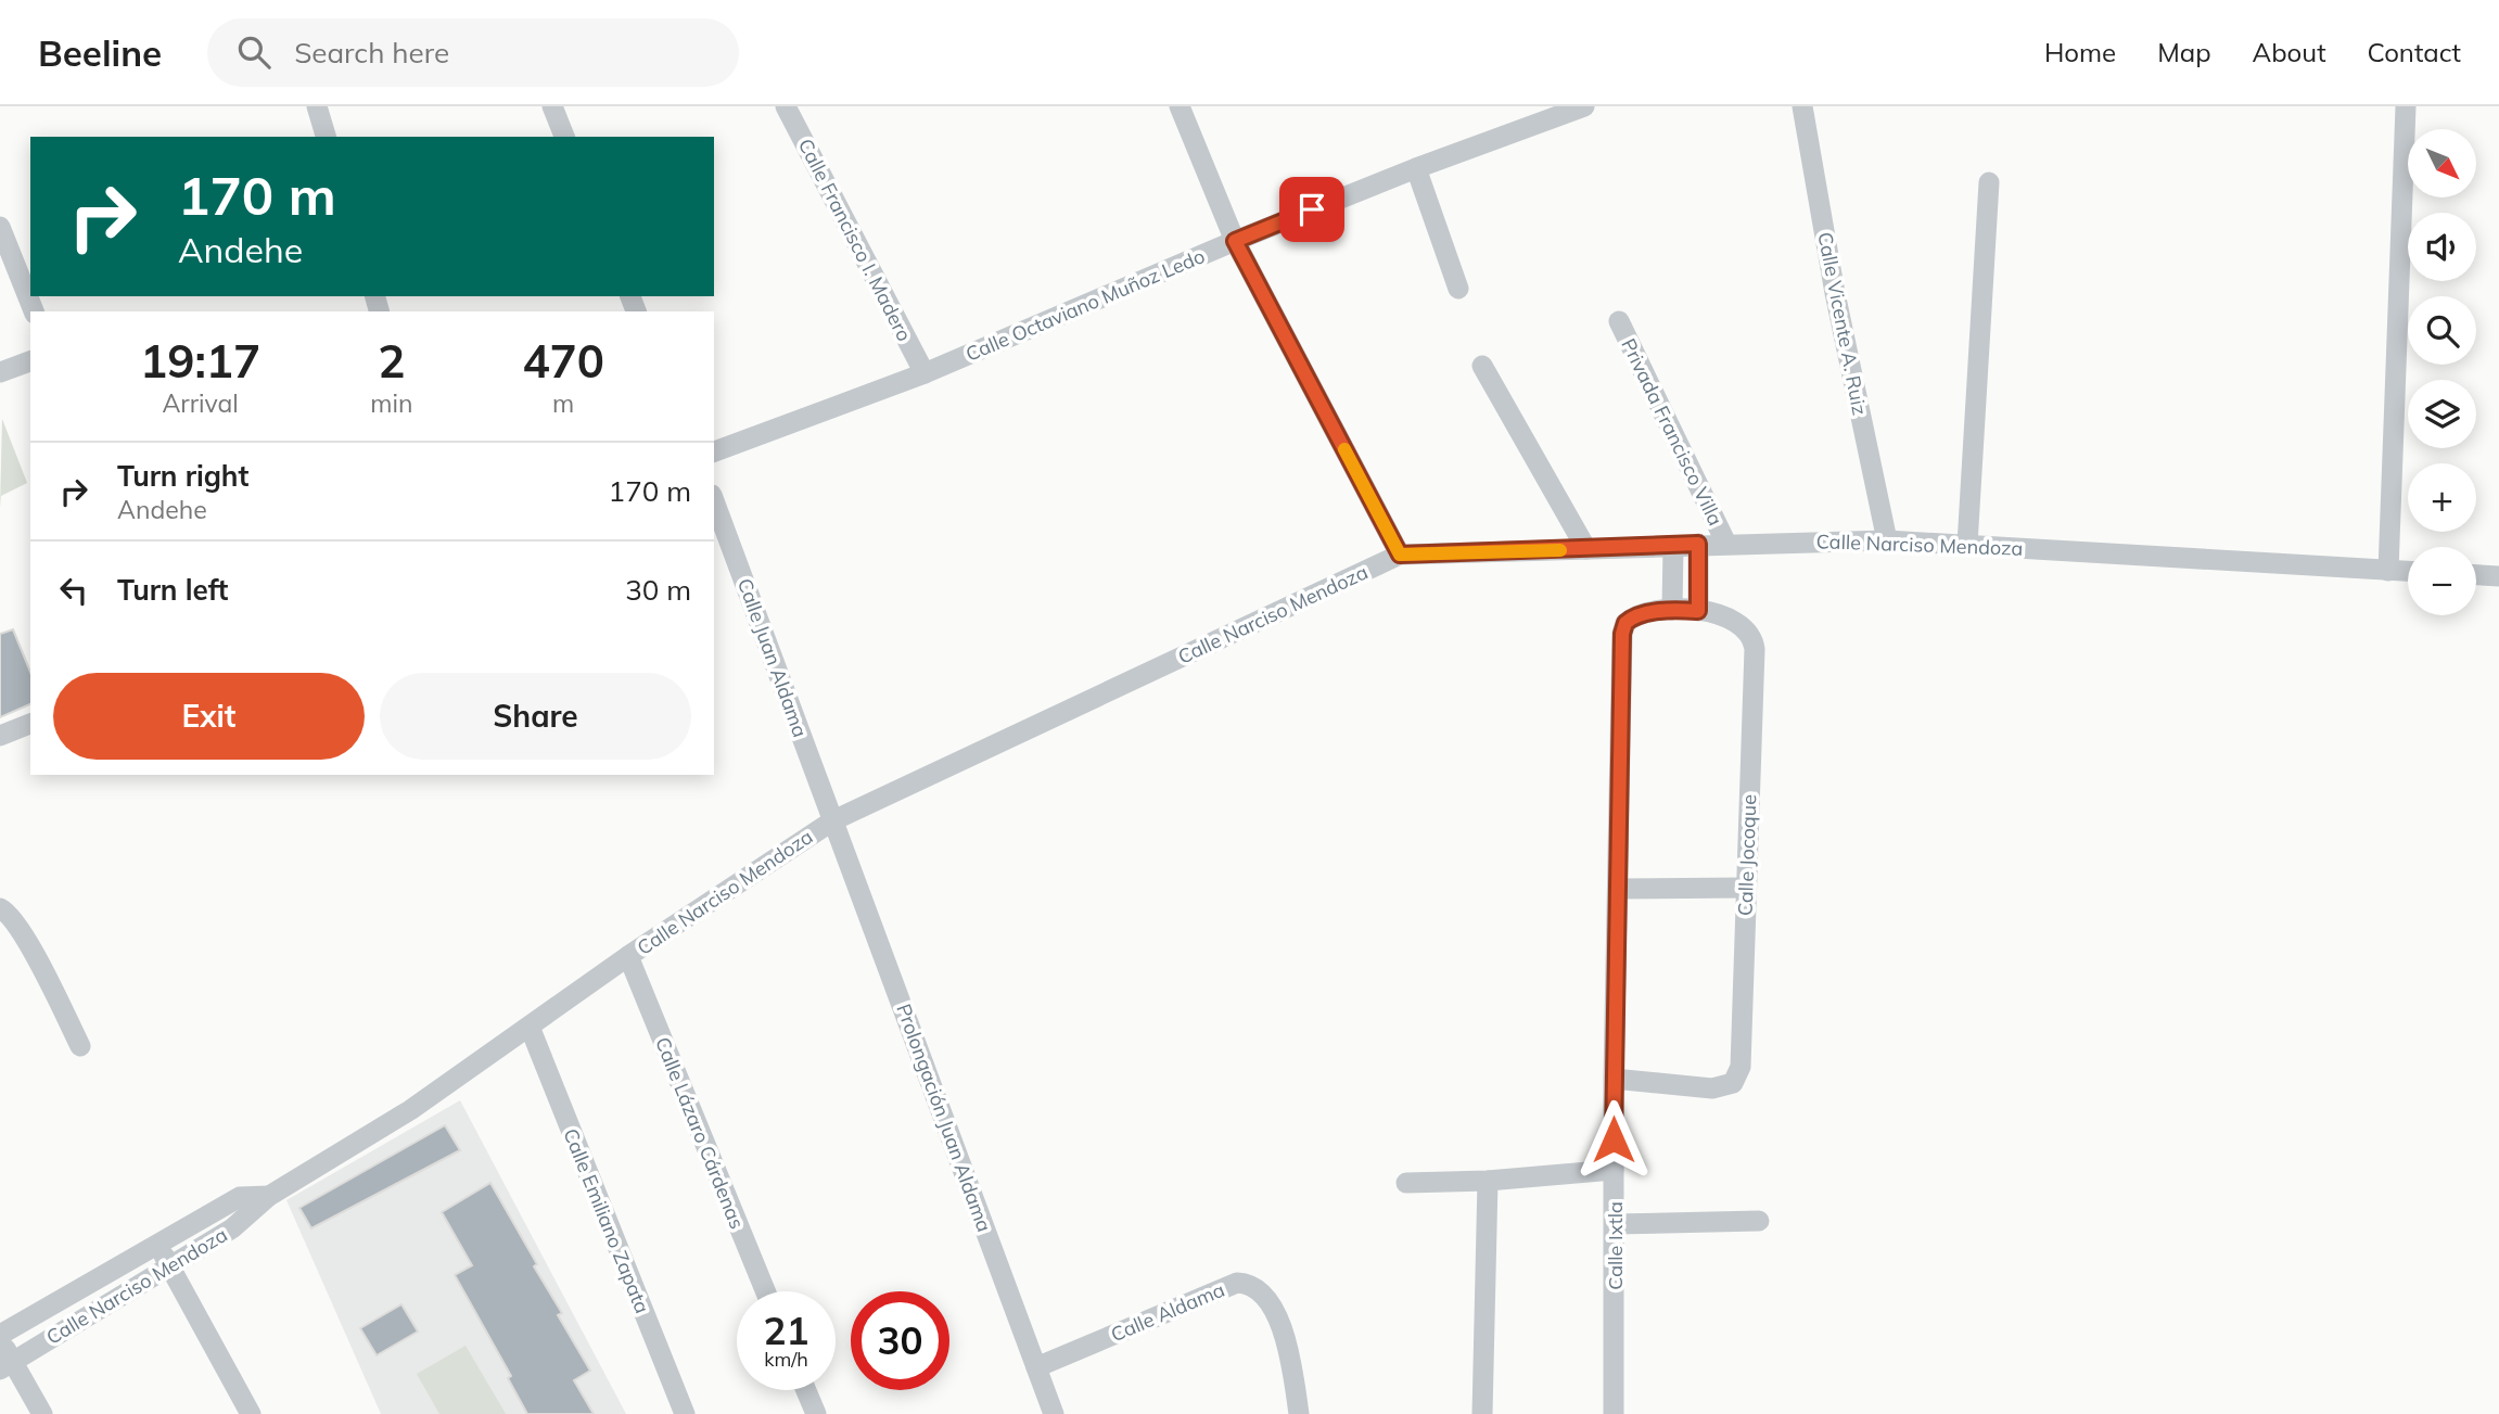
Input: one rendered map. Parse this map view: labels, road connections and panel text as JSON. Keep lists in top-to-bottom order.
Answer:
{
  "streets": {
    "street": [
      "Calle Francisco I. Madero",
      "Calle Octaviano Muñoz Ledo",
      "Calle Vicente A. Ruiz",
      "Privada Francisco Villa",
      "Calle Narciso Mendoza",
      "Calle Juan Aldama",
      "Calle Jocoque",
      "Prolongación Juan Aldama",
      "Calle Lázaro Cárdenas",
      "Calle Emiliano Zapata",
      "Calle Ixtla",
      "Calle Aldama"
    ]
  },
  "crossings": [
    ["Calle Francisco I. Madero", "Calle Octaviano Muñoz Ledo"],
    ["Calle Vicente A. Ruiz", "Calle Narciso Mendoza"],
    ["Privada Francisco Villa", "Calle Narciso Mendoza"],
    ["Calle Narciso Mendoza", "Calle Juan Aldama"],
    ["Calle Narciso Mendoza", "Prolongación Juan Aldama"],
    ["Calle Narciso Mendoza", "Calle Lázaro Cárdenas"],
    ["Calle Narciso Mendoza", "Calle Emiliano Zapata"],
    ["Calle Juan Aldama", "Prolongación Juan Aldama"],
    ["Calle Jocoque", "Calle Ixtla"],
    ["Prolongación Juan Aldama", "Calle Aldama"]
  ],
  "north": "bottom right",
  "page": {
    "header": "Beeline",
    "search": "Search here",
    "nav": [
      "Home",
      "Map",
      "About",
      "Contact"
    ],
    "map_buttons": ["+", "−"],
    "turn": ["170 m", "Andehe"],
    "eta": [
      "19:17",
      "Arrival",
      "2",
      "min",
      "470",
      "m"
    ],
    "list": [
      {
        "name": "Turn right",
        "note": "Andehe",
        "value": "170 m"
      },
      {
        "name": "Turn left",
        "value": "30 m"
      }
    ],
    "buttons": ["Exit", "Share"],
    "speed": "21 km/h",
    "limit": "30"
  }
}
